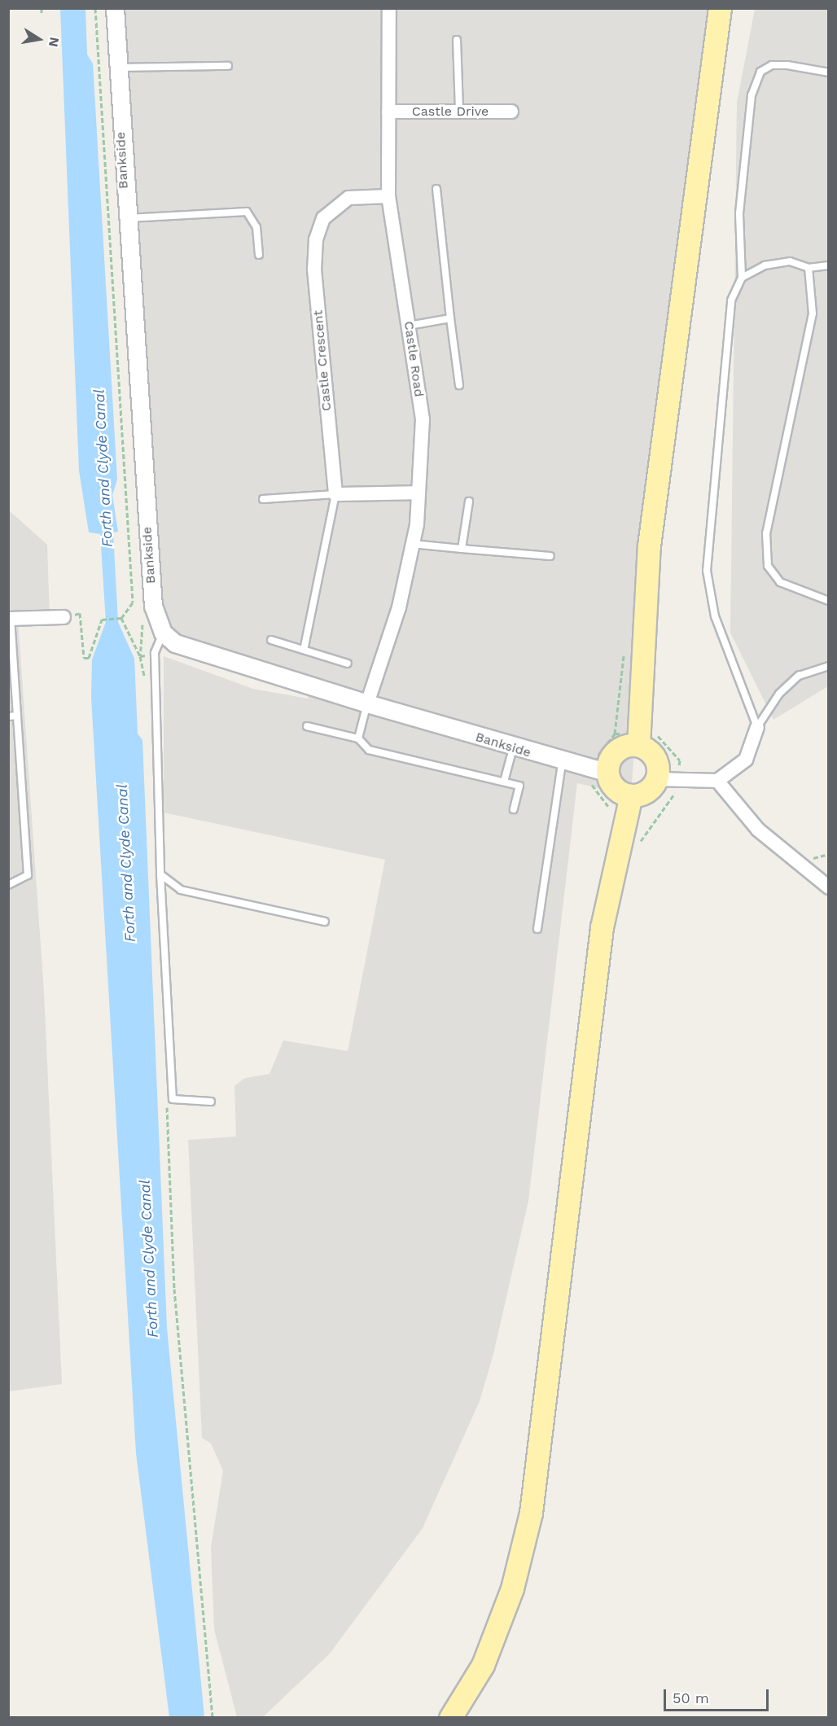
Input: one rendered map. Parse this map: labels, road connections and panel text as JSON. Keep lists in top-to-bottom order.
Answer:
{
  "streets": {
    "street": [
      "Castle Drive",
      "Bankside",
      "Castle Road",
      "Castle Crescent"
    ]
  },
  "crossings": [
    ["Castle Drive", "Castle Road"],
    ["Bankside", "Castle Road"],
    ["Castle Road", "Castle Crescent"]
  ],
  "water": ["Forth and Clyde Canal"],
  "scale_bar": "50 m",
  "north": "right"
}
